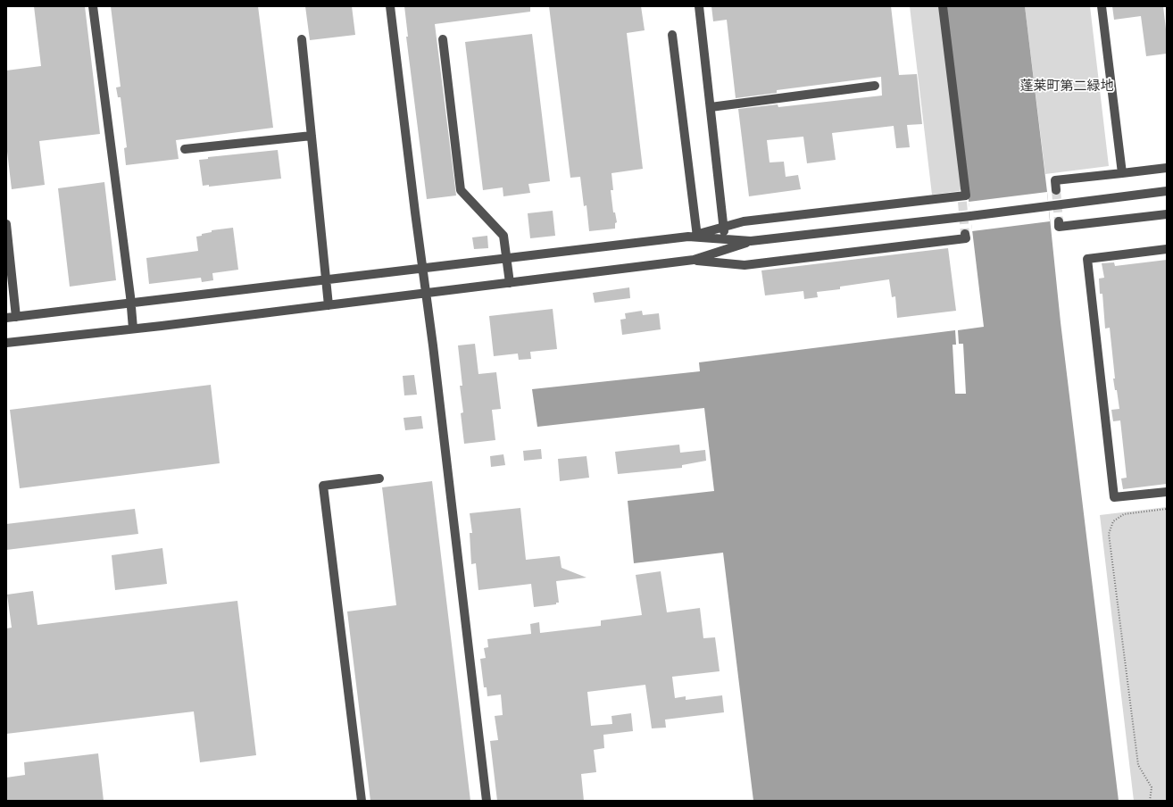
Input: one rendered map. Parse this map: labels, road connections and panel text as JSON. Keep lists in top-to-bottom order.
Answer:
{
  "parks": ["蓬莱町第二緑地"]
}
